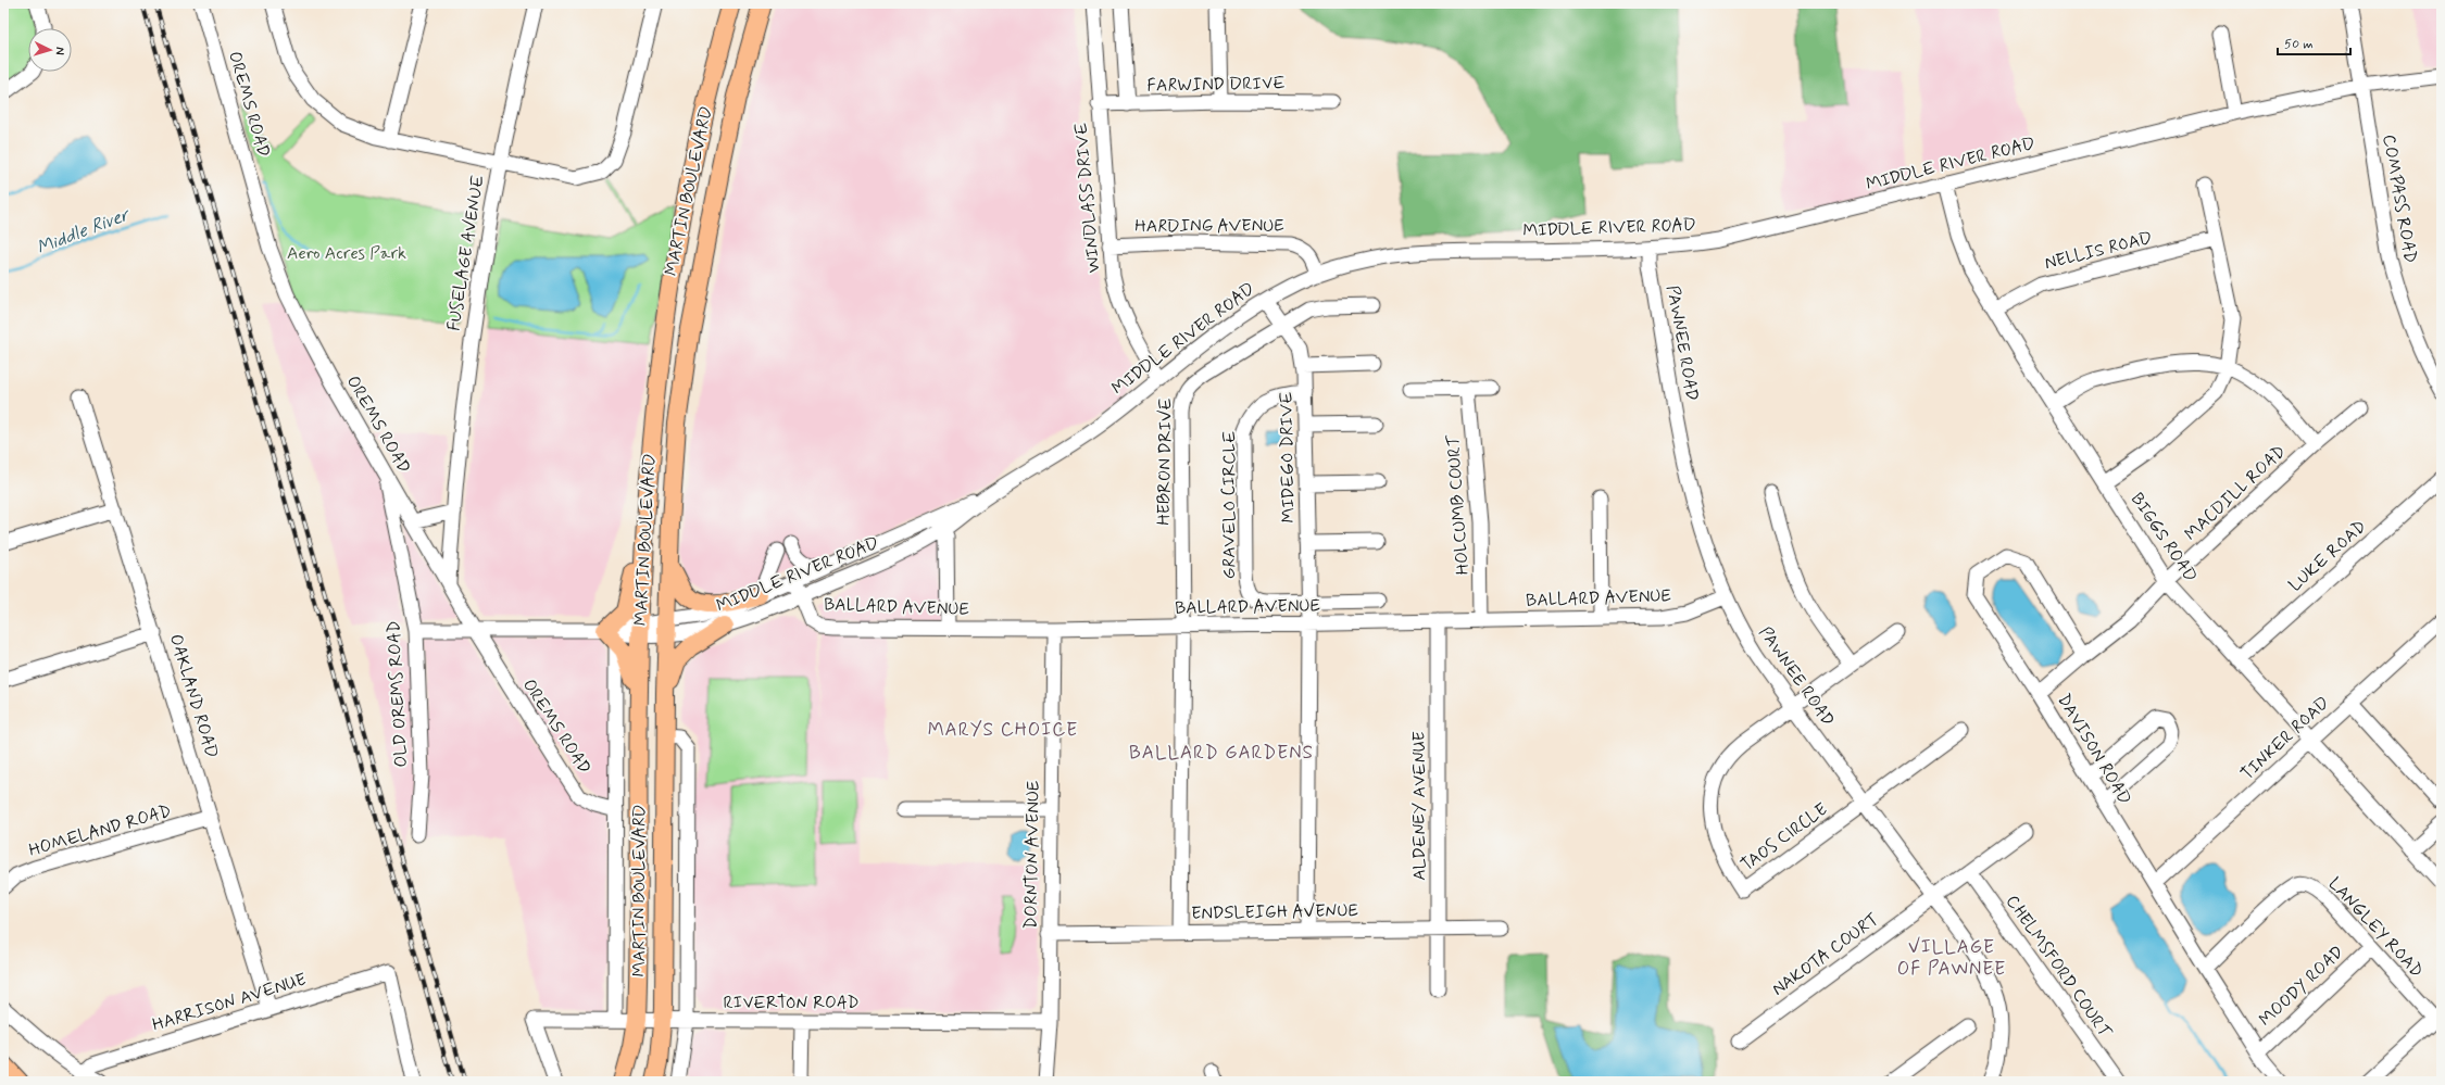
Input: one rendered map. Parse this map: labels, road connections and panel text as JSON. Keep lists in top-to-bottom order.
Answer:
{
  "streets": {
    "main road": ["MARTIN BOULEVARD"],
    "street": [
      "FARWIND DRIVE",
      "OREMS ROAD",
      "MIDDLE RIVER ROAD",
      "WINDLASS DRIVE",
      "COMPASS ROAD",
      "HARDING AVENUE",
      "NELLIS ROAD",
      "FUSELAGE AVENUE",
      "PAWNEE ROAD",
      "MIDEGO DRIVE",
      "HEBRON DRIVE",
      "MACDILL ROAD",
      "GRAVELO CIRCLE",
      "HOLCUMB COURT",
      "BIGGS ROAD",
      "LUKE ROAD",
      "BALLARD AVENUE",
      "OLD OREMS ROAD",
      "OAKLAND ROAD",
      "TINKER ROAD",
      "DAVISON ROAD",
      "ALDENEY AVENUE",
      "HOMELAND ROAD",
      "TAOS CIRCLE",
      "DORNTON AVENUE",
      "ENDSLEIGH AVENUE",
      "LANGLEY ROAD",
      "NAKOTA COURT",
      "CHELMSFORD COURT",
      "MOODY ROAD",
      "HARRISON AVENUE",
      "RIVERTON ROAD"
    ]
  },
  "crossings": [
    ["FARWIND DRIVE", "WINDLASS DRIVE"],
    ["OREMS ROAD", "MIDDLE RIVER ROAD"],
    ["OREMS ROAD", "MARTIN BOULEVARD"],
    ["OREMS ROAD", "FUSELAGE AVENUE"],
    ["OREMS ROAD", "OLD OREMS ROAD"],
    ["MIDDLE RIVER ROAD", "MARTIN BOULEVARD"],
    ["MIDDLE RIVER ROAD", "WINDLASS DRIVE"],
    ["MIDDLE RIVER ROAD", "COMPASS ROAD"],
    ["MIDDLE RIVER ROAD", "HARDING AVENUE"],
    ["MIDDLE RIVER ROAD", "PAWNEE ROAD"],
    ["MIDDLE RIVER ROAD", "MIDEGO DRIVE"],
    ["MIDDLE RIVER ROAD", "BIGGS ROAD"],
    ["MIDDLE RIVER ROAD", "BALLARD AVENUE"],
    ["MIDDLE RIVER ROAD", "OLD OREMS ROAD"],
    ["MARTIN BOULEVARD", "RIVERTON ROAD"],
    ["WINDLASS DRIVE", "HARDING AVENUE"],
    ["NELLIS ROAD", "BIGGS ROAD"],
    ["PAWNEE ROAD", "BALLARD AVENUE"],
    ["PAWNEE ROAD", "TAOS CIRCLE"],
    ["PAWNEE ROAD", "NAKOTA COURT"],
    ["MIDEGO DRIVE", "HEBRON DRIVE"],
    ["MIDEGO DRIVE", "GRAVELO CIRCLE"],
    ["MIDEGO DRIVE", "BALLARD AVENUE"],
    ["MIDEGO DRIVE", "ENDSLEIGH AVENUE"],
    ["HEBRON DRIVE", "BALLARD AVENUE"],
    ["HEBRON DRIVE", "ENDSLEIGH AVENUE"],
    ["MACDILL ROAD", "BIGGS ROAD"],
    ["MACDILL ROAD", "DAVISON ROAD"],
    ["HOLCUMB COURT", "BALLARD AVENUE"],
    ["BIGGS ROAD", "LUKE ROAD"],
    ["BIGGS ROAD", "TINKER ROAD"],
    ["BALLARD AVENUE", "ALDENEY AVENUE"],
    ["BALLARD AVENUE", "DORNTON AVENUE"],
    ["OAKLAND ROAD", "HOMELAND ROAD"],
    ["OAKLAND ROAD", "HARRISON AVENUE"],
    ["TINKER ROAD", "DAVISON ROAD"],
    ["DAVISON ROAD", "LANGLEY ROAD"],
    ["DAVISON ROAD", "MOODY ROAD"],
    ["ALDENEY AVENUE", "ENDSLEIGH AVENUE"],
    ["DORNTON AVENUE", "ENDSLEIGH AVENUE"],
    ["DORNTON AVENUE", "RIVERTON ROAD"],
    ["LANGLEY ROAD", "MOODY ROAD"],
    ["NAKOTA COURT", "CHELMSFORD COURT"]
  ],
  "districts": ["MARYS CHOICE", "BALLARD GARDENS", "VILLAGE OF PAWNEE"],
  "water": ["Middle River"],
  "parks": ["Aero Acres Park"],
  "scale_bar": "50 m",
  "north": "right"
}
